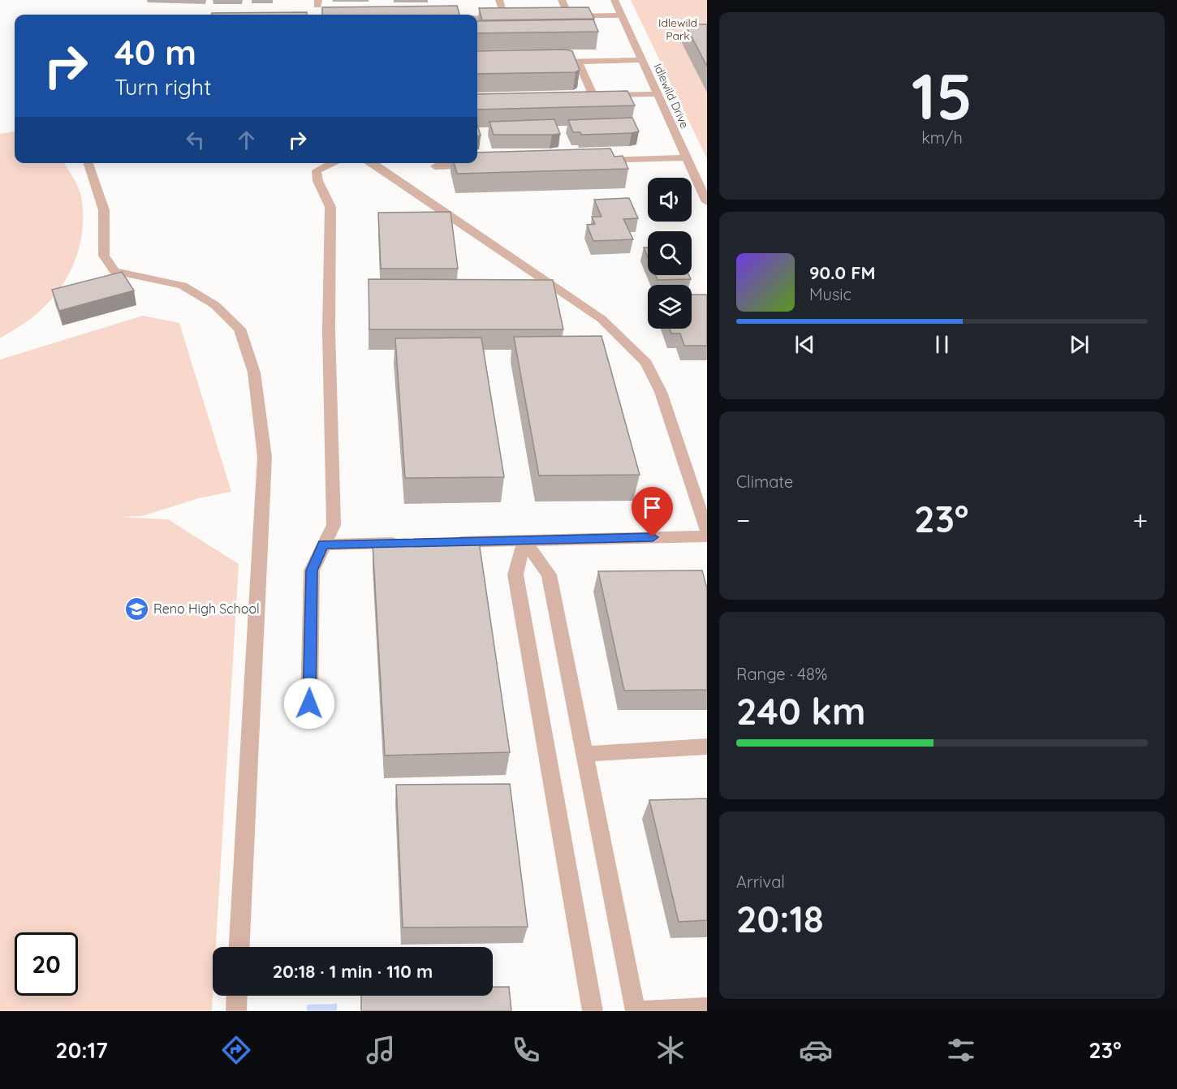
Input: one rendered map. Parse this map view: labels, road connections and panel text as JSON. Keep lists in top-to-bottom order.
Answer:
{
  "streets": {
    "street": ["Idlewild Drive"]
  },
  "parks": ["Idlewild Park"],
  "places": {
    "school or university": ["Reno High School"]
  },
  "page": {
    "tile": [
      ["15", "km/h"],
      "Climate",
      ["Range · 48%", "240 km"],
      ["Arrival", "20:18"]
    ],
    "turn": ["40 m", "Turn right"],
    "song": ["90.0 FM", "Music"],
    "heat": ["−", "23°", "+"],
    "limit": "20",
    "trip": "20:18 · 1 min · 110 m",
    "tabs": ["20:17", "23°"]
  }
}
